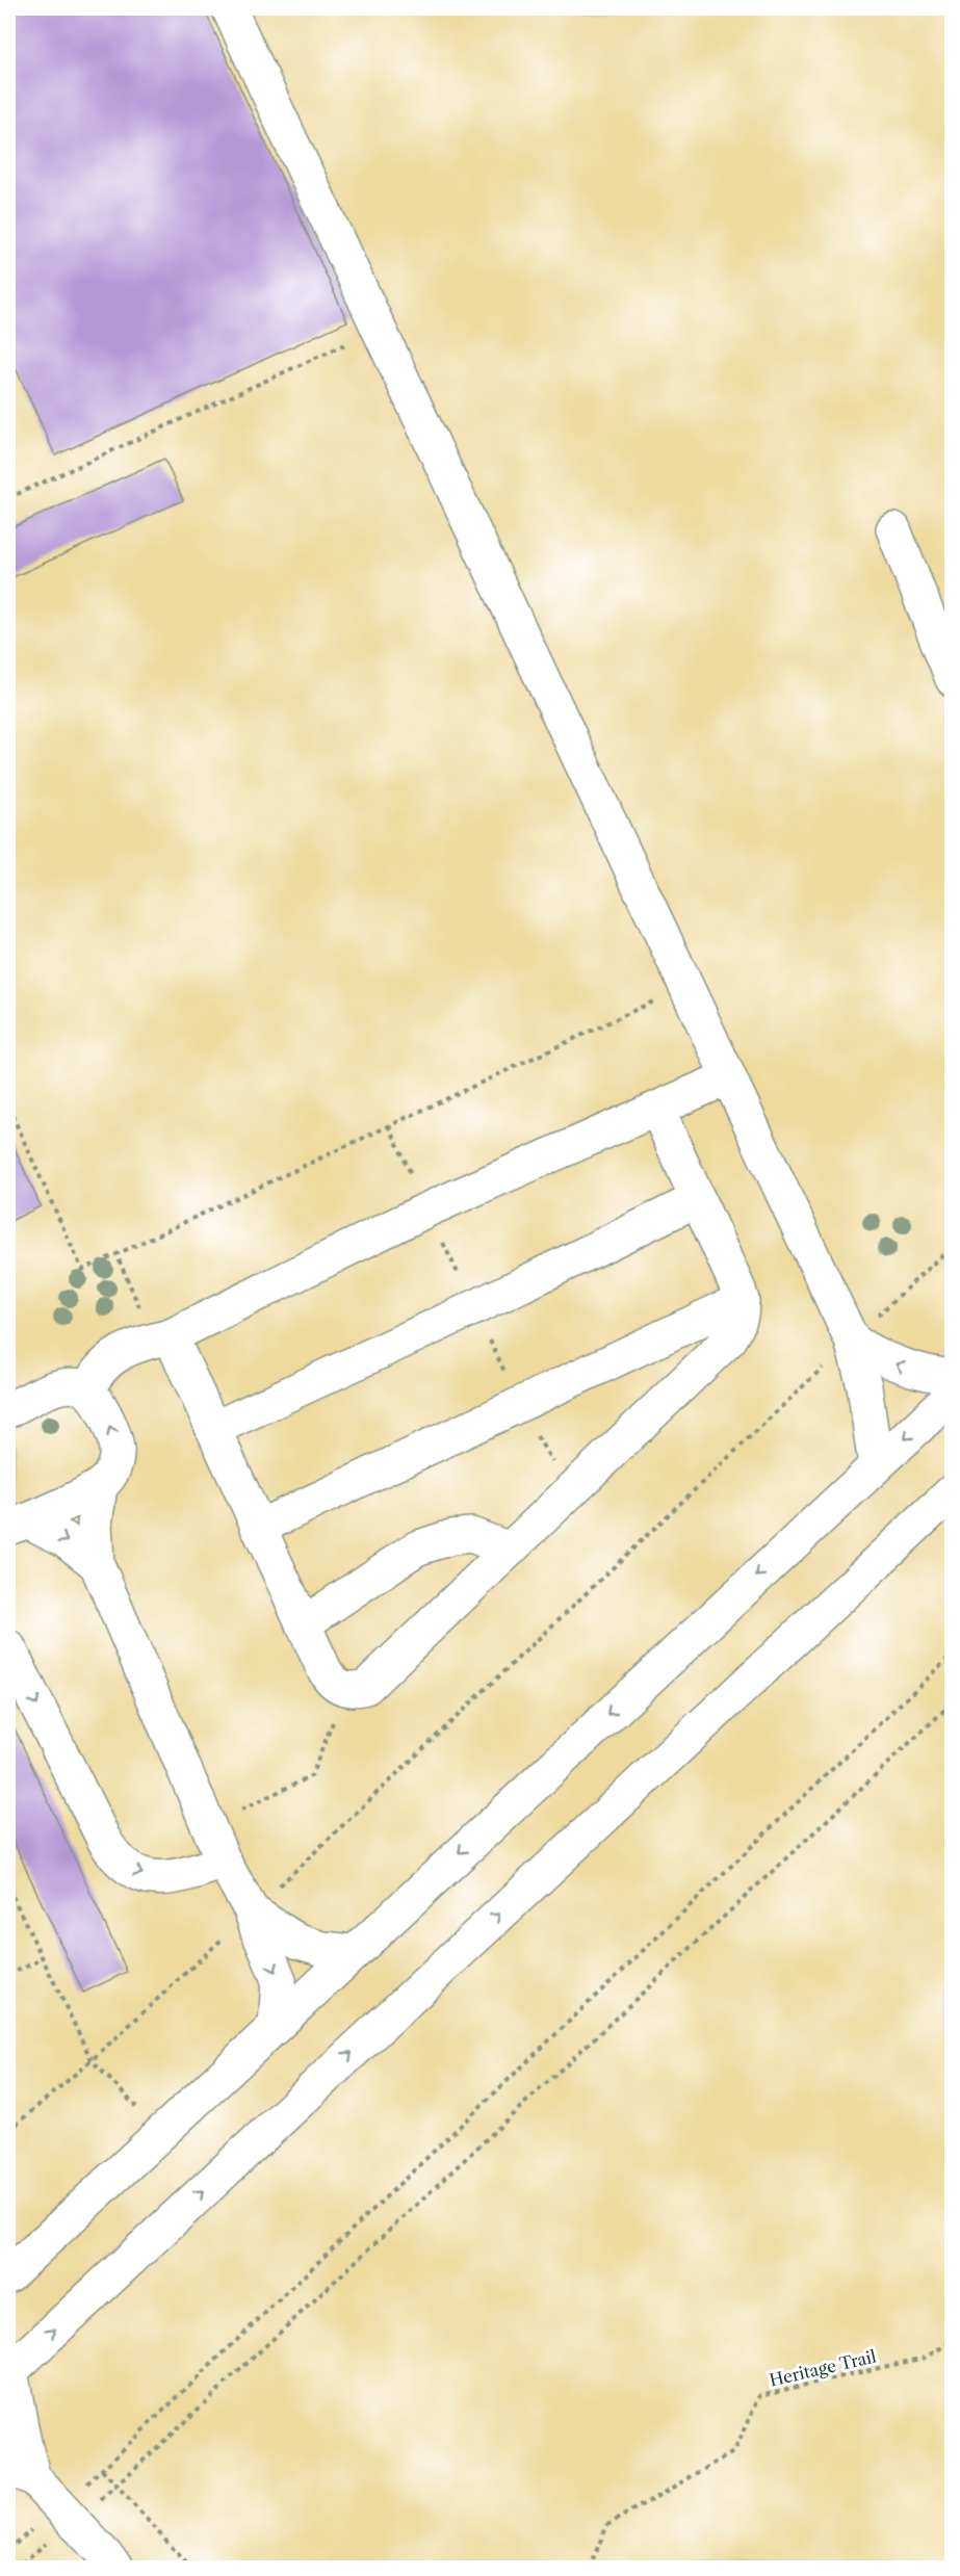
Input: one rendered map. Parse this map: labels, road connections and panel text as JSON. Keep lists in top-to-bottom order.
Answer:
{
  "streets": {
    "path": ["Heritage Trail"]
  }
}
